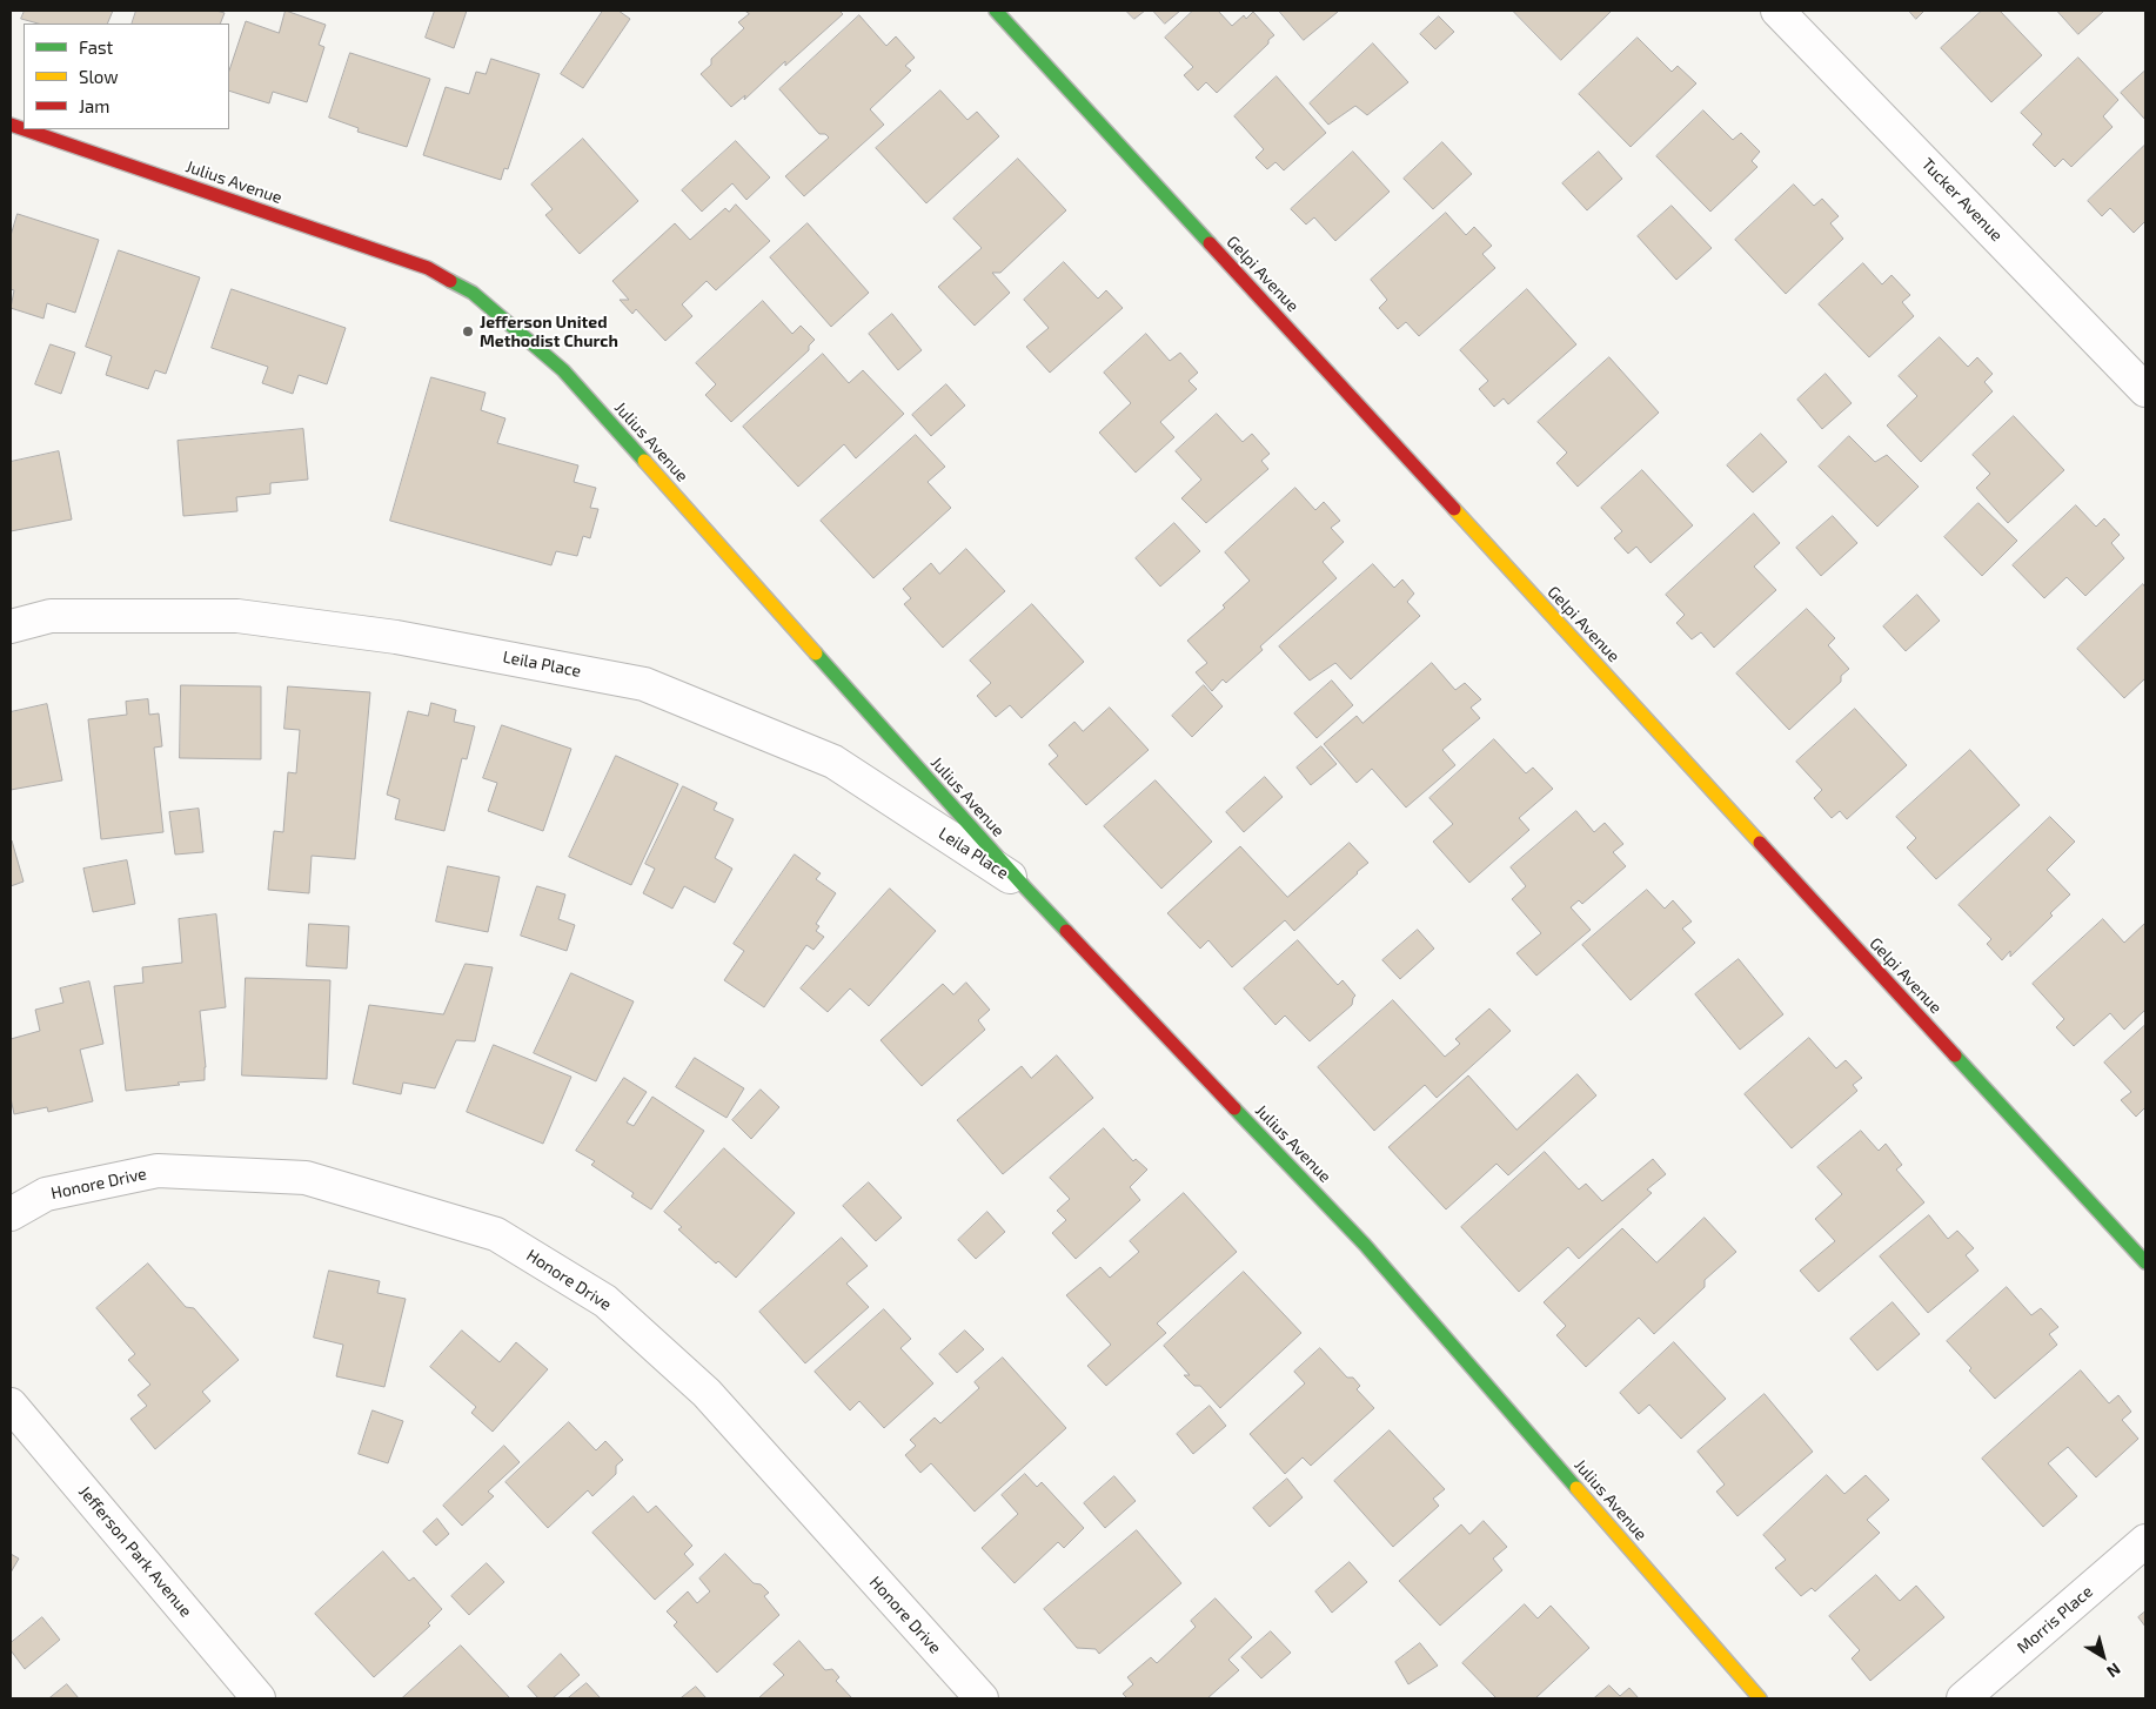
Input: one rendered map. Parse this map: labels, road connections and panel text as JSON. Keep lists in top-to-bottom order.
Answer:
{
  "streets": {
    "street": [
      "Julius Avenue",
      "Tucker Avenue",
      "Gelpi Avenue",
      "Leila Place",
      "Honore Drive",
      "Jefferson Park Avenue",
      "Morris Place"
    ]
  },
  "crossings": [
    ["Julius Avenue", "Leila Place"]
  ],
  "places": ["Jefferson United Methodist Church"],
  "legend": ["Fast", "Slow", "Jam"],
  "north": "bottom right"
}
